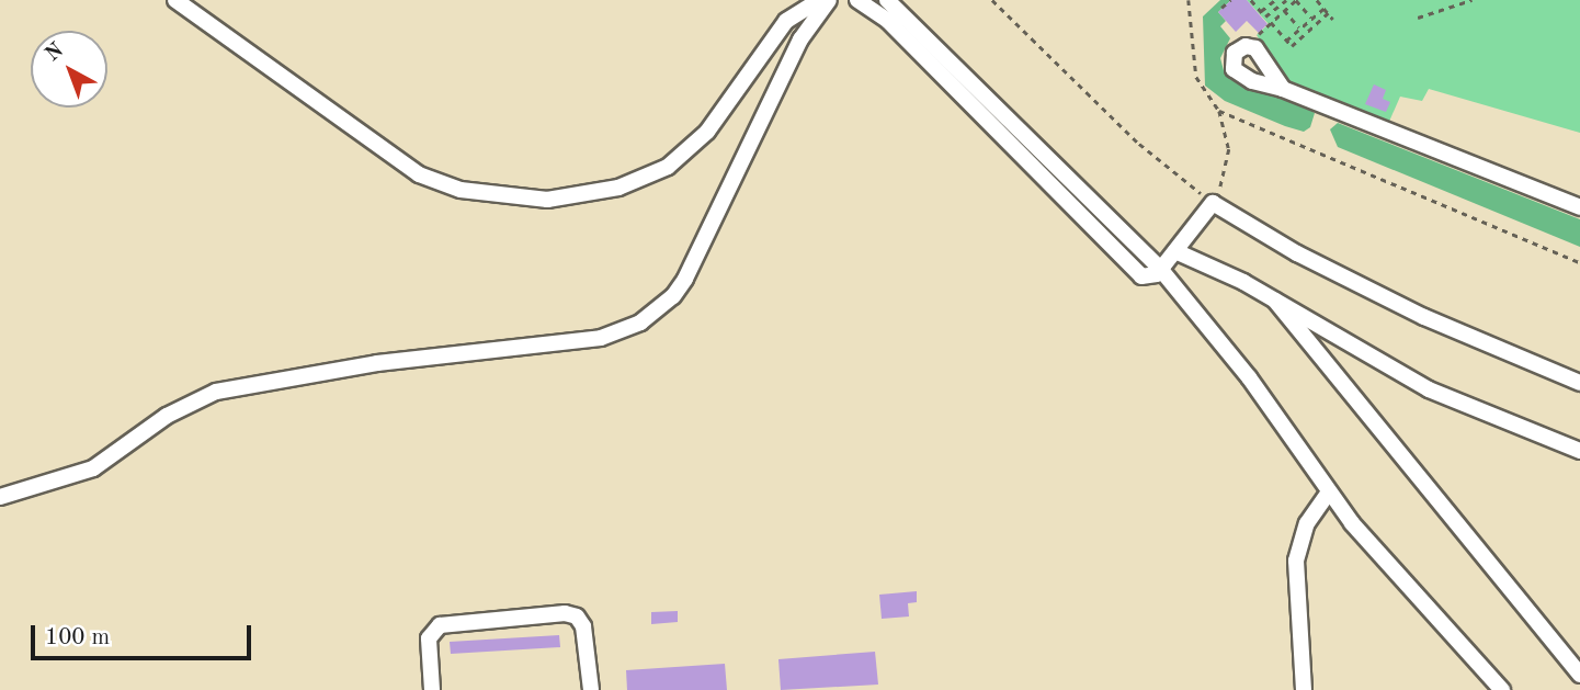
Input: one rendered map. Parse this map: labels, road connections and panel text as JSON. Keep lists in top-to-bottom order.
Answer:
{
  "scale_bar": "100 m",
  "north": "top left"
}
